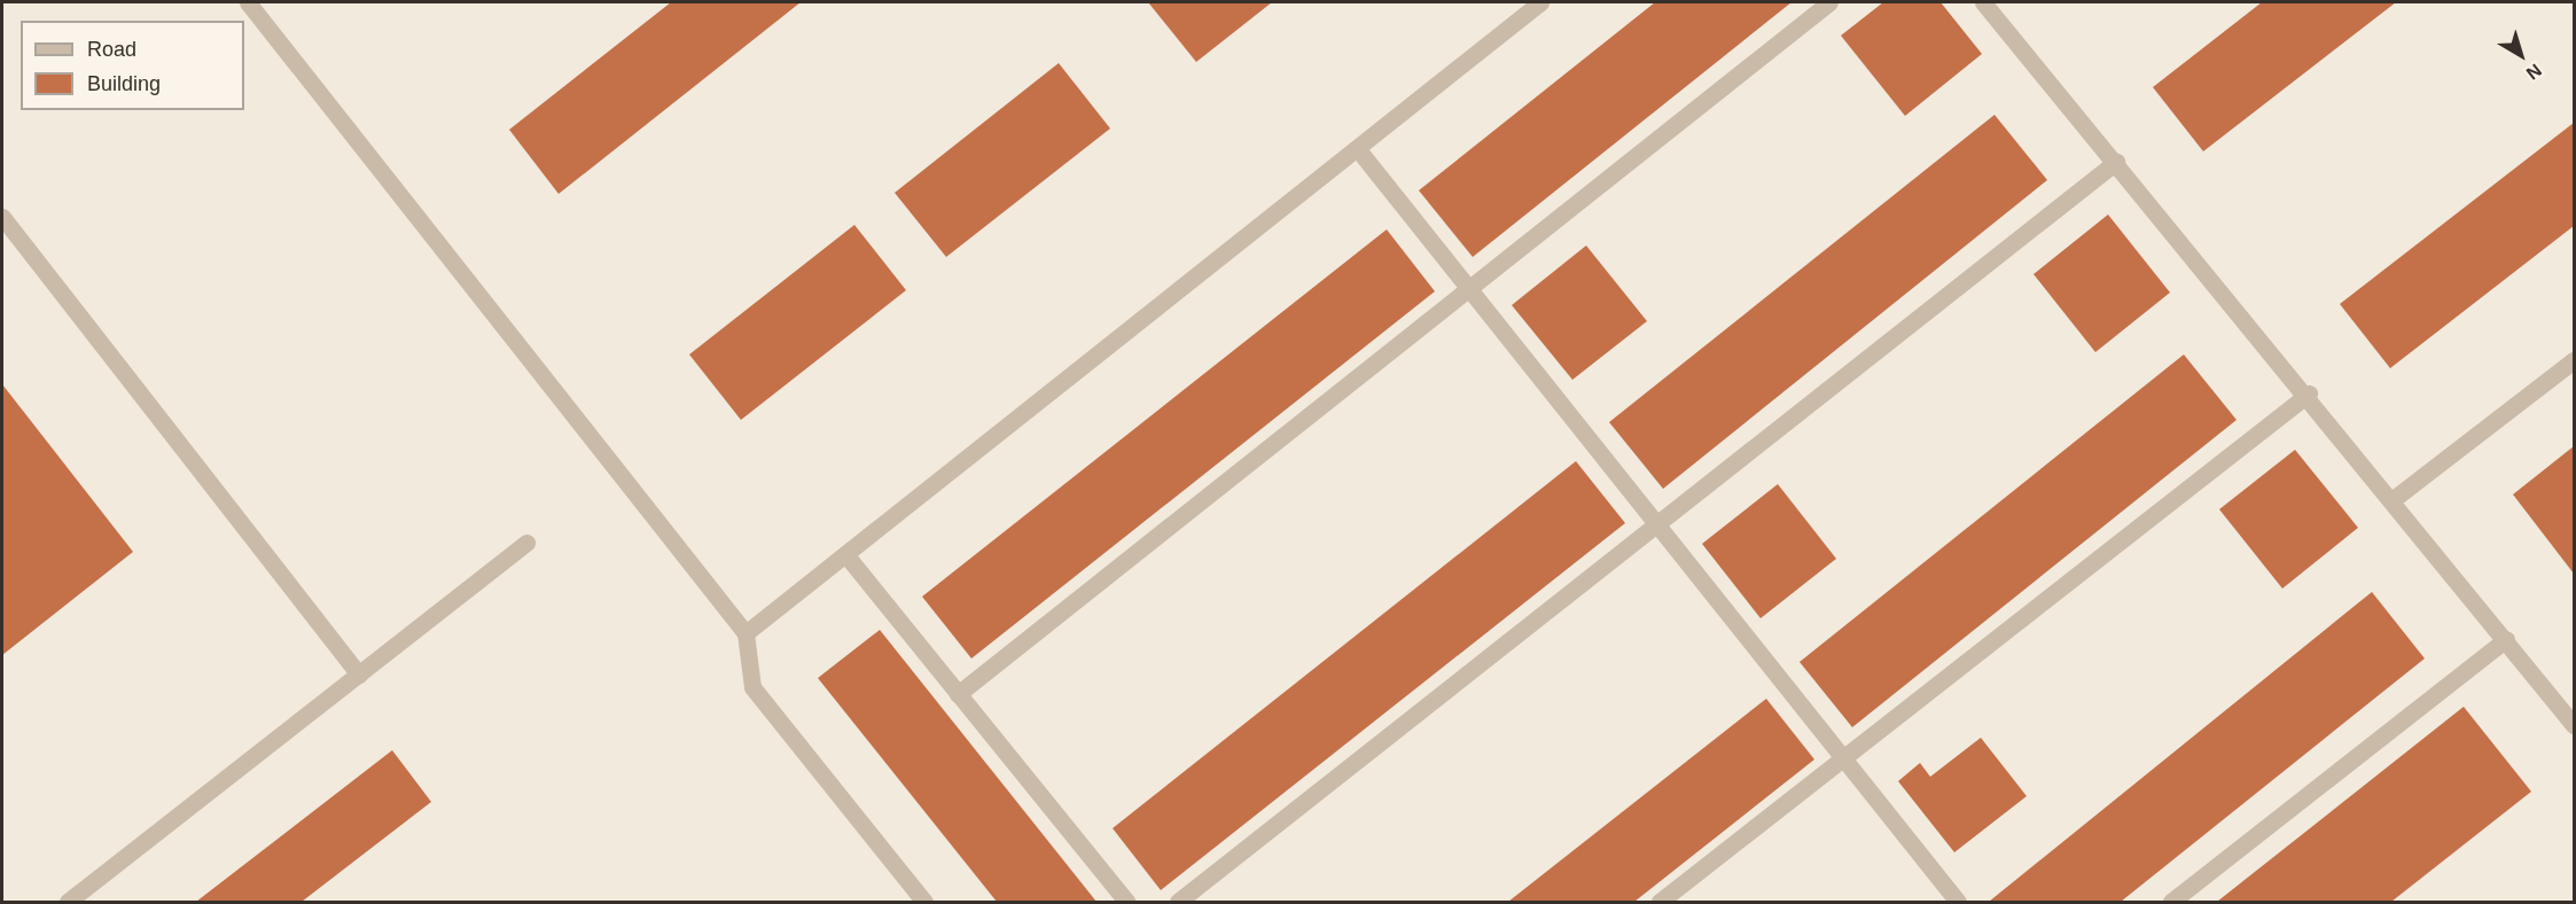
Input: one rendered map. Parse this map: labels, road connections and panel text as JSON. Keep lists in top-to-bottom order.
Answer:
{
  "legend": ["Road", "Building"],
  "north": "bottom right"
}
